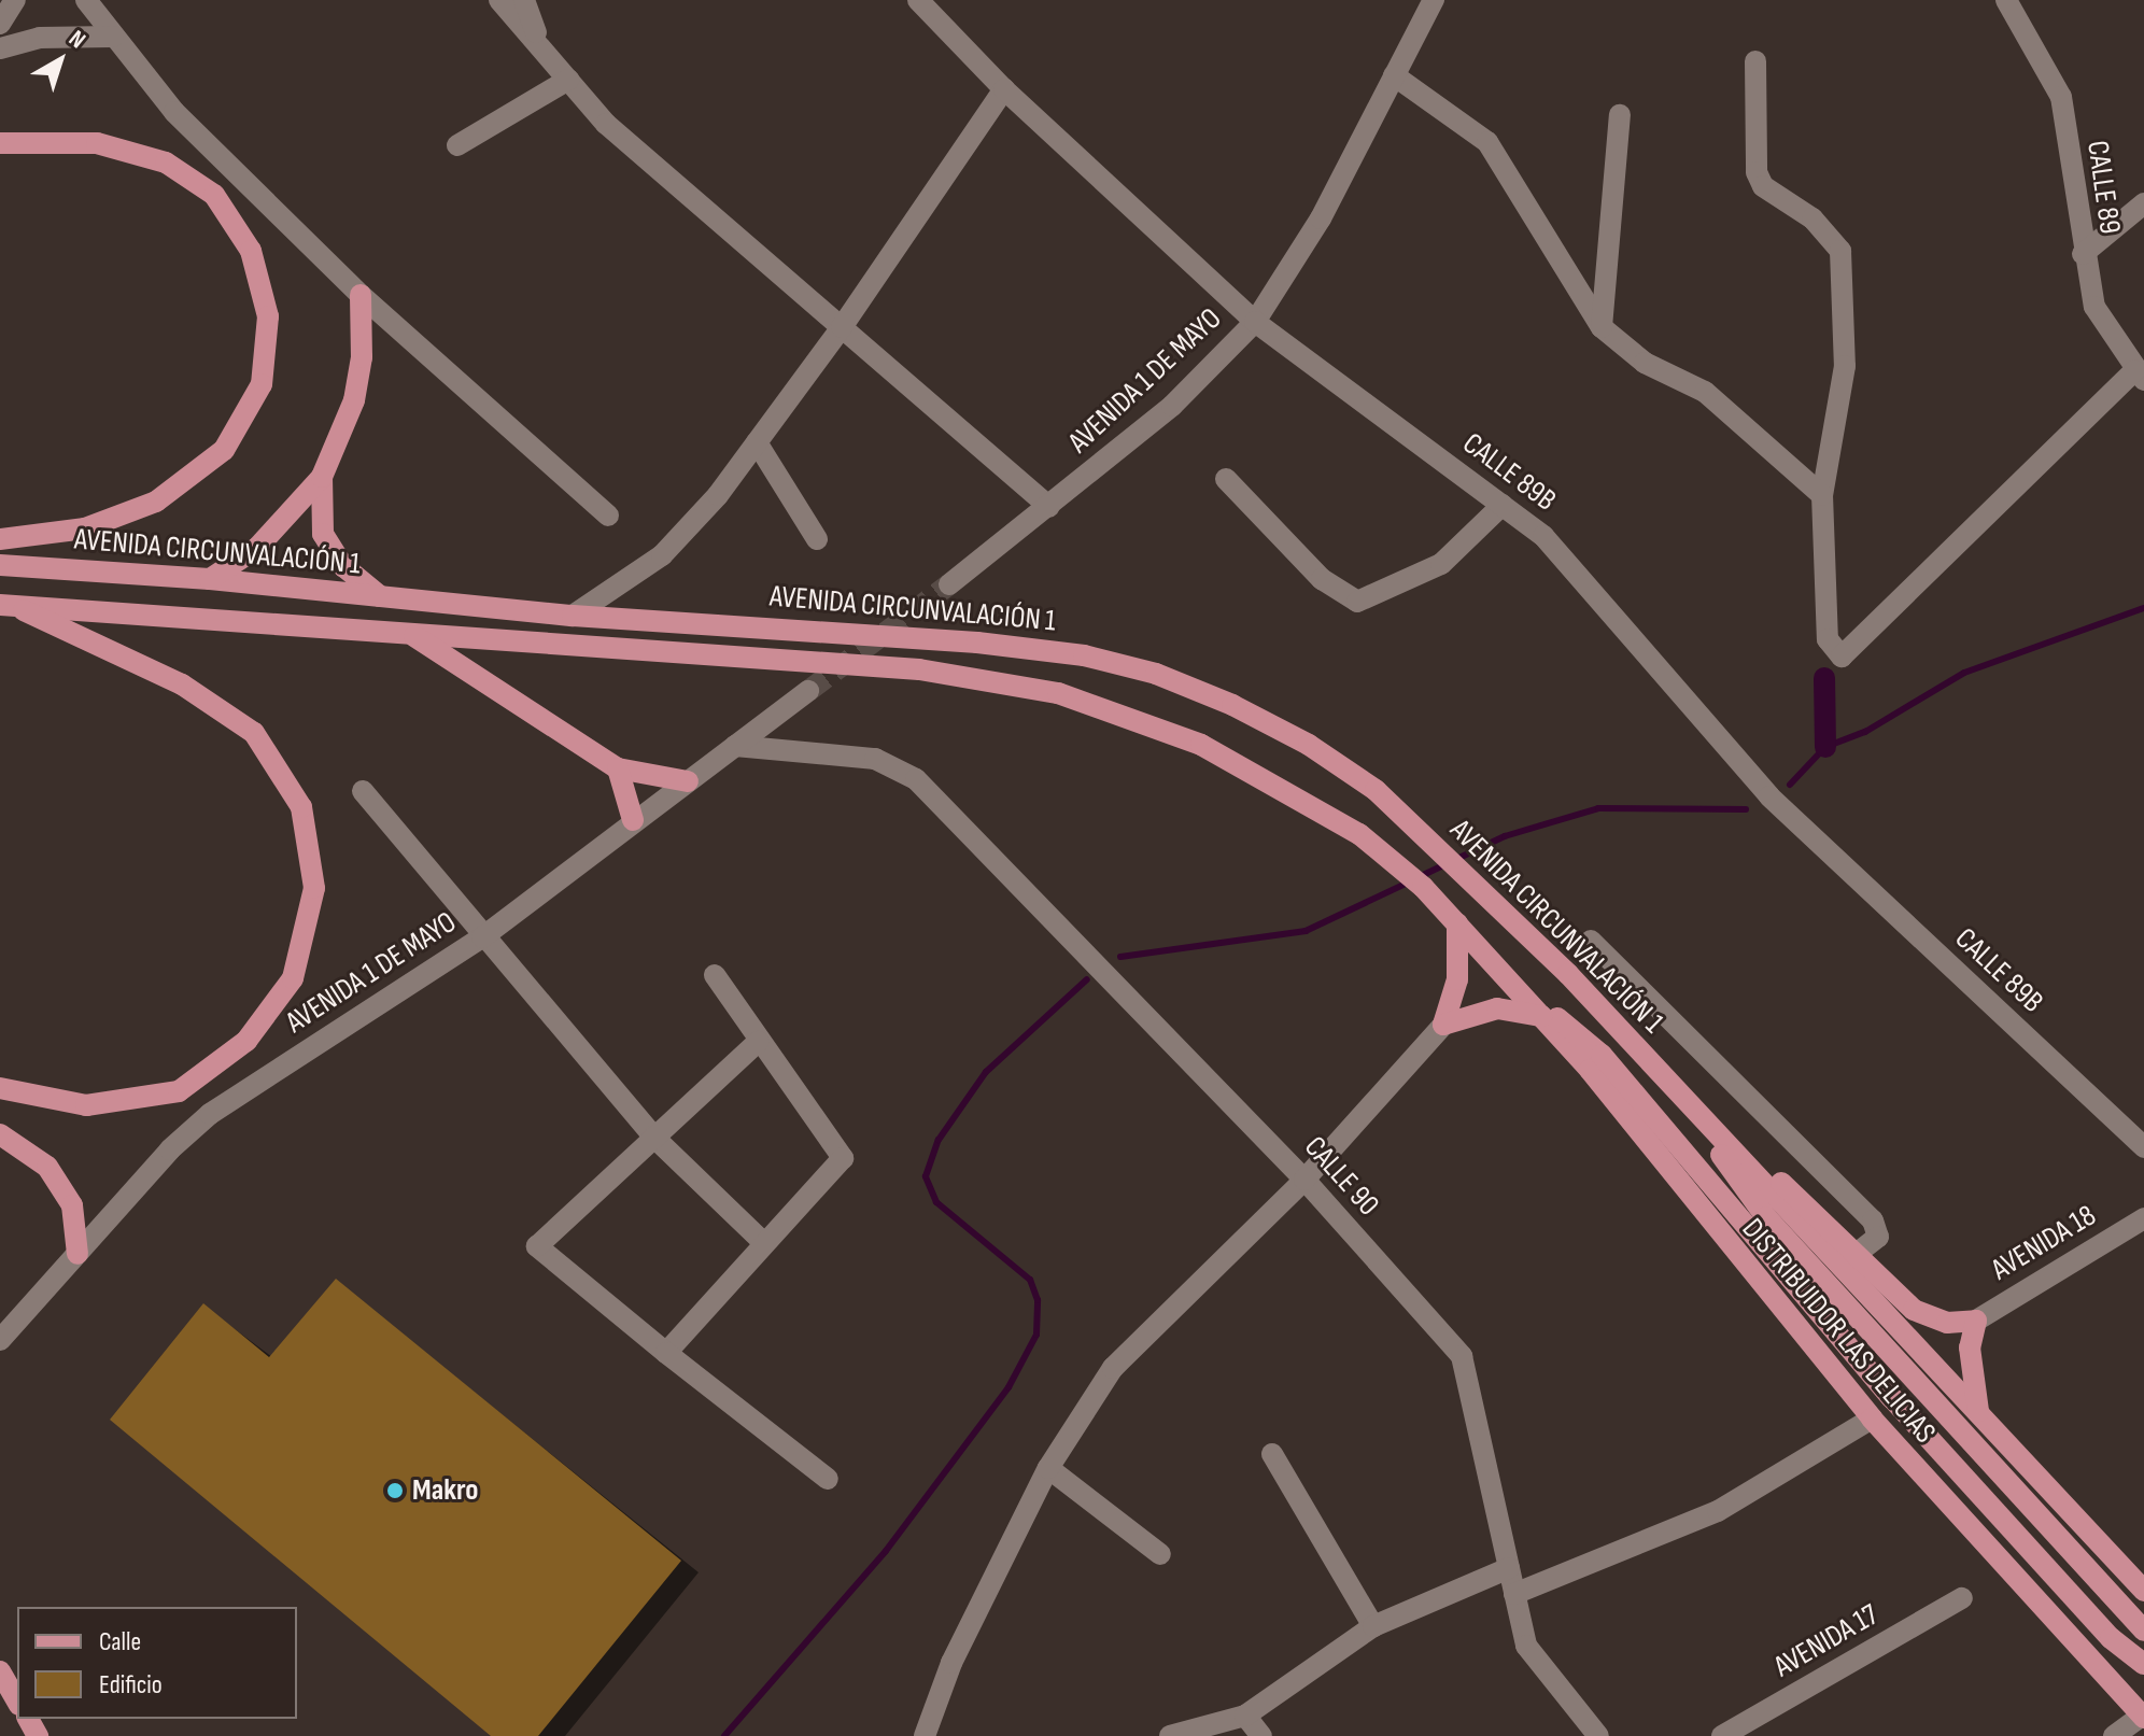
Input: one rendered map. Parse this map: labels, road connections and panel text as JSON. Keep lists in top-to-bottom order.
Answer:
{
  "streets": {
    "main road": ["AVENIDA CIRCUNVALACIÓN 1", "DISTRIBUIDOR LAS DELICIAS"],
    "street": [
      "CALLE 89",
      "AVENIDA 1 DE MAYO",
      "CALLE 89B",
      "CALLE 90",
      "AVENIDA 18",
      "AVENIDA 17"
    ]
  },
  "crossings": [
    ["AVENIDA 1 DE MAYO", "CALLE 89B"],
    ["AVENIDA 1 DE MAYO", "CALLE 90"],
    ["AVENIDA CIRCUNVALACIÓN 1", "DISTRIBUIDOR LAS DELICIAS"]
  ],
  "places": ["Makro"],
  "legend": ["Calle", "Edificio"],
  "north": "top right"
}
